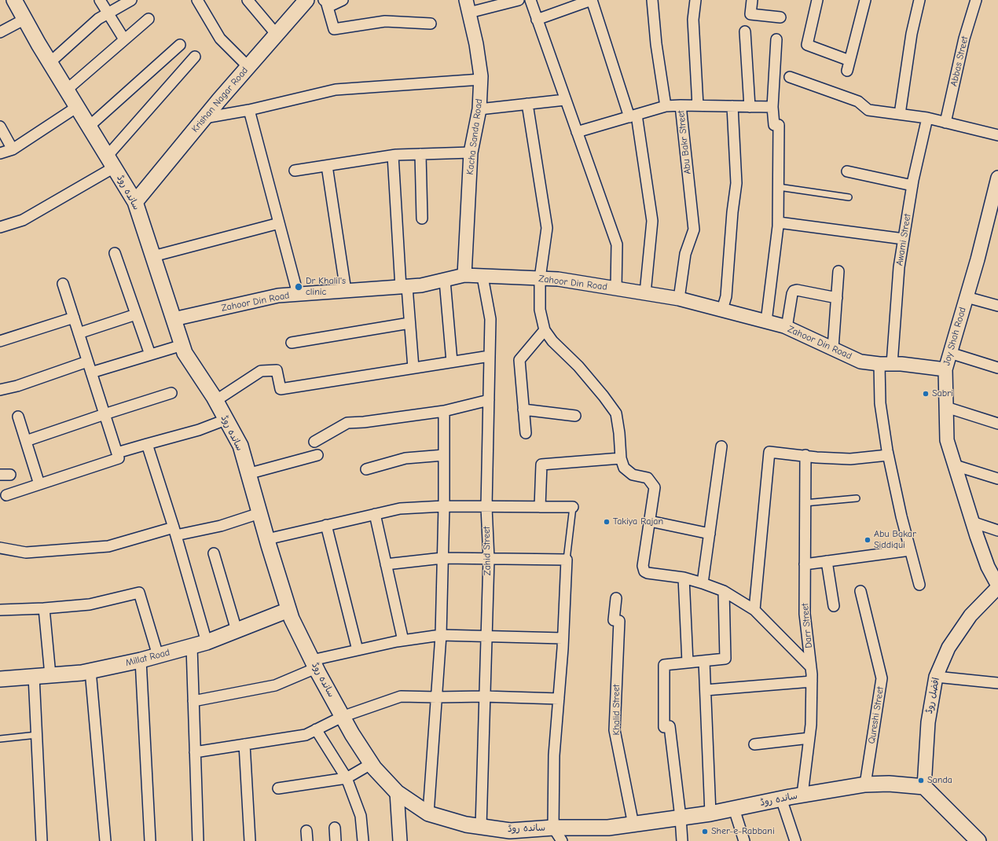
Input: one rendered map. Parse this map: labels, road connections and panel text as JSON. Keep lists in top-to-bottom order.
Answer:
{
  "streets": {
    "main road": ["Krishan Nagar Road", "ساندہ روڈ", "Millat Road"],
    "street": [
      "Abbas Street",
      "Kacha Sanda Road",
      "Abu Bakr Street",
      "Awami Street",
      "Zahoor Din Road",
      "Joy Shah Road",
      "Zahid Street",
      "Darr Street",
      "افضل روڈ",
      "Khalid Street",
      "Qureshi Street"
    ]
  },
  "crossings": [
    ["Krishan Nagar Road", "ساندہ روڈ"],
    ["Kacha Sanda Road", "Zahoor Din Road"],
    ["Abu Bakr Street", "Zahoor Din Road"],
    ["ساندہ روڈ", "Zahoor Din Road"],
    ["ساندہ روڈ", "Zahid Street"],
    ["ساندہ روڈ", "Darr Street"],
    ["ساندہ روڈ", "Millat Road"],
    ["ساندہ روڈ", "افضل روڈ"],
    ["ساندہ روڈ", "Khalid Street"],
    ["ساندہ روڈ", "Qureshi Street"],
    ["Awami Street", "Zahoor Din Road"],
    ["Zahoor Din Road", "Joy Shah Road"],
    ["Zahoor Din Road", "Zahid Street"],
    ["Joy Shah Road", "افضل روڈ"]
  ],
  "places": [
    "Dr Khalil's clinic",
    "Sabri",
    "Takiya Rajan",
    "Abu Bakar Siddiqui",
    "Sanda",
    "Sher-e-Rabbani"
  ]
}
